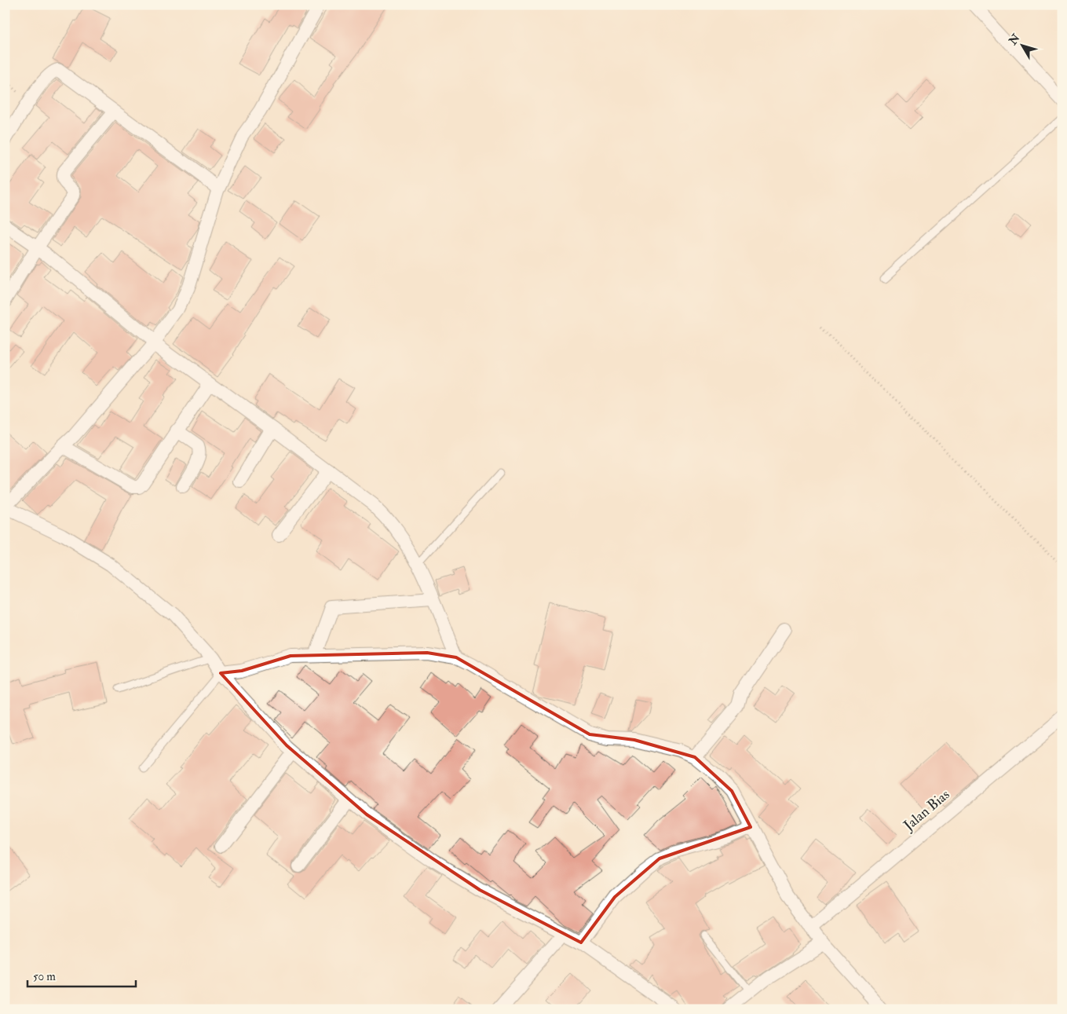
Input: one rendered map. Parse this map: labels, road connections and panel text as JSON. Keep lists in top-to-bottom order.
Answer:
{
  "streets": {
    "street": ["Jalan Bias"]
  },
  "scale_bar": "50 m",
  "north": "top left"
}
